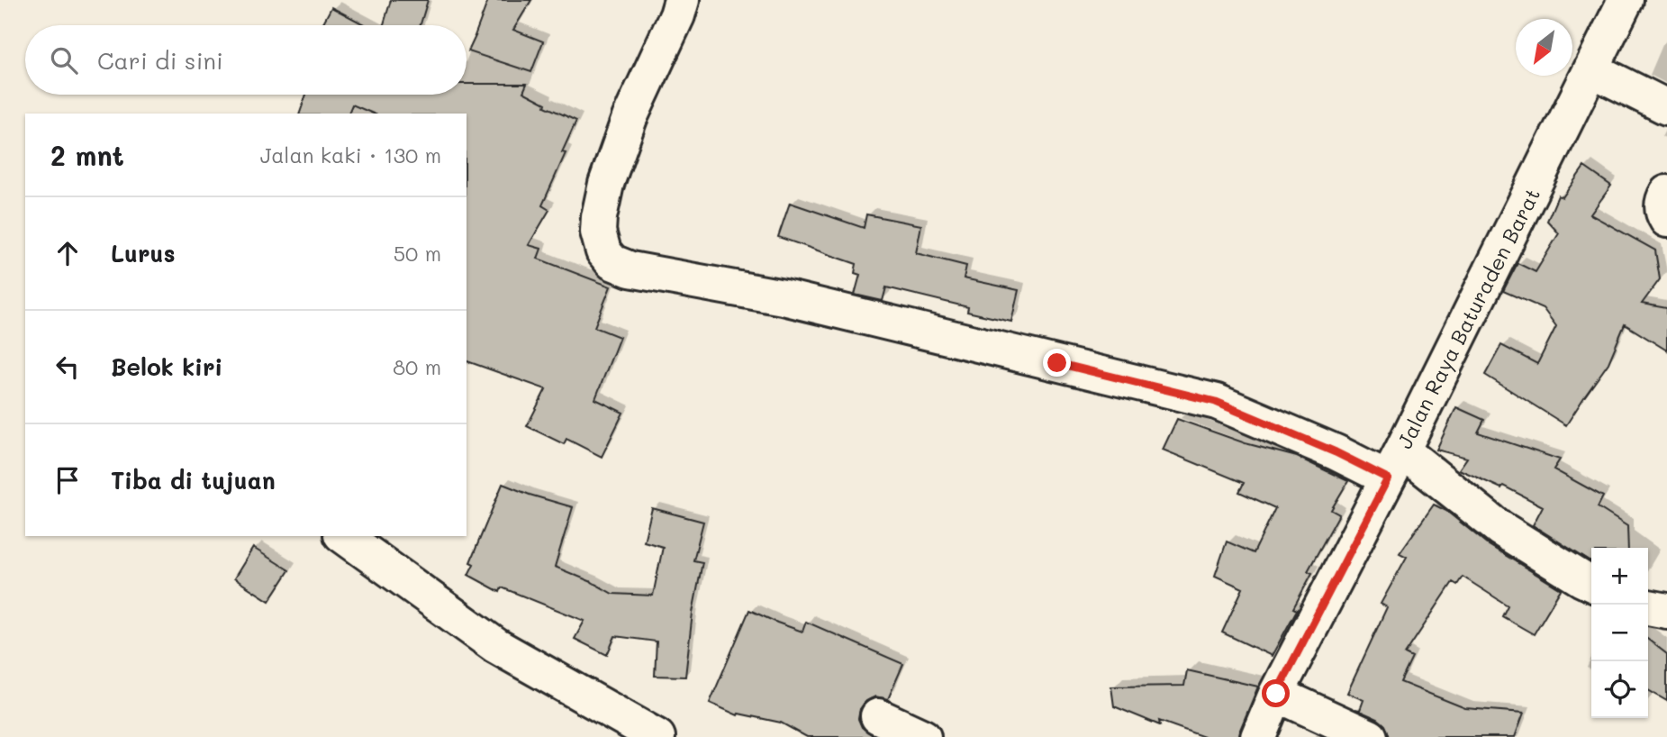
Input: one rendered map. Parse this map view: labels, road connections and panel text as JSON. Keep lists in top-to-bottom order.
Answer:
{
  "streets": {
    "street": ["Jalan Raya Baturaden Barat"]
  },
  "north": "bottom left",
  "page": {
    "search": "Cari di sini",
    "heading": ["2 mnt", "Jalan kaki · 130 m"],
    "list": [
      ["Lurus", "50 m"],
      ["Belok kiri", "80 m"],
      "Tiba di tujuan"
    ],
    "map_buttons": ["+", "−"]
  }
}
